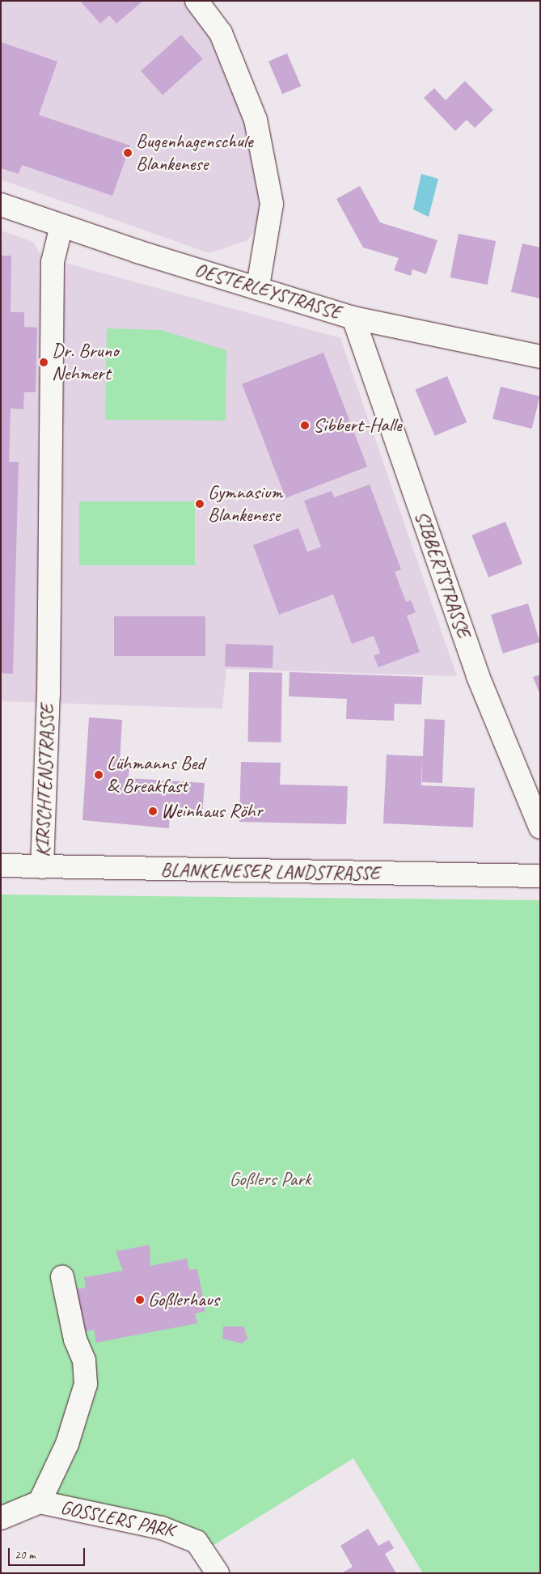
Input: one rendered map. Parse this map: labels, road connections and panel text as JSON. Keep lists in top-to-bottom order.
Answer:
{
  "streets": {
    "street": [
      "OESTERLEYSTRASSE",
      "SIBBERTSTRASSE",
      "KIRSCHTENSTRASSE",
      "BLANKENESER LANDSTRASSE",
      "GOSSLERS PARK"
    ]
  },
  "crossings": [
    ["OESTERLEYSTRASSE", "SIBBERTSTRASSE"],
    ["OESTERLEYSTRASSE", "KIRSCHTENSTRASSE"],
    ["KIRSCHTENSTRASSE", "BLANKENESER LANDSTRASSE"]
  ],
  "parks": ["Goßlers Park"],
  "places": [
    "Bugenhagenschule Blankenese",
    "Dr. Bruno Nehmert",
    "Sibbert-Halle",
    "Gymnasium Blankenese",
    "Lühmanns Bed & Breakfast",
    "Weinhaus Röhr",
    "Goßlerhaus"
  ],
  "scale_bar": "20 m"
}
